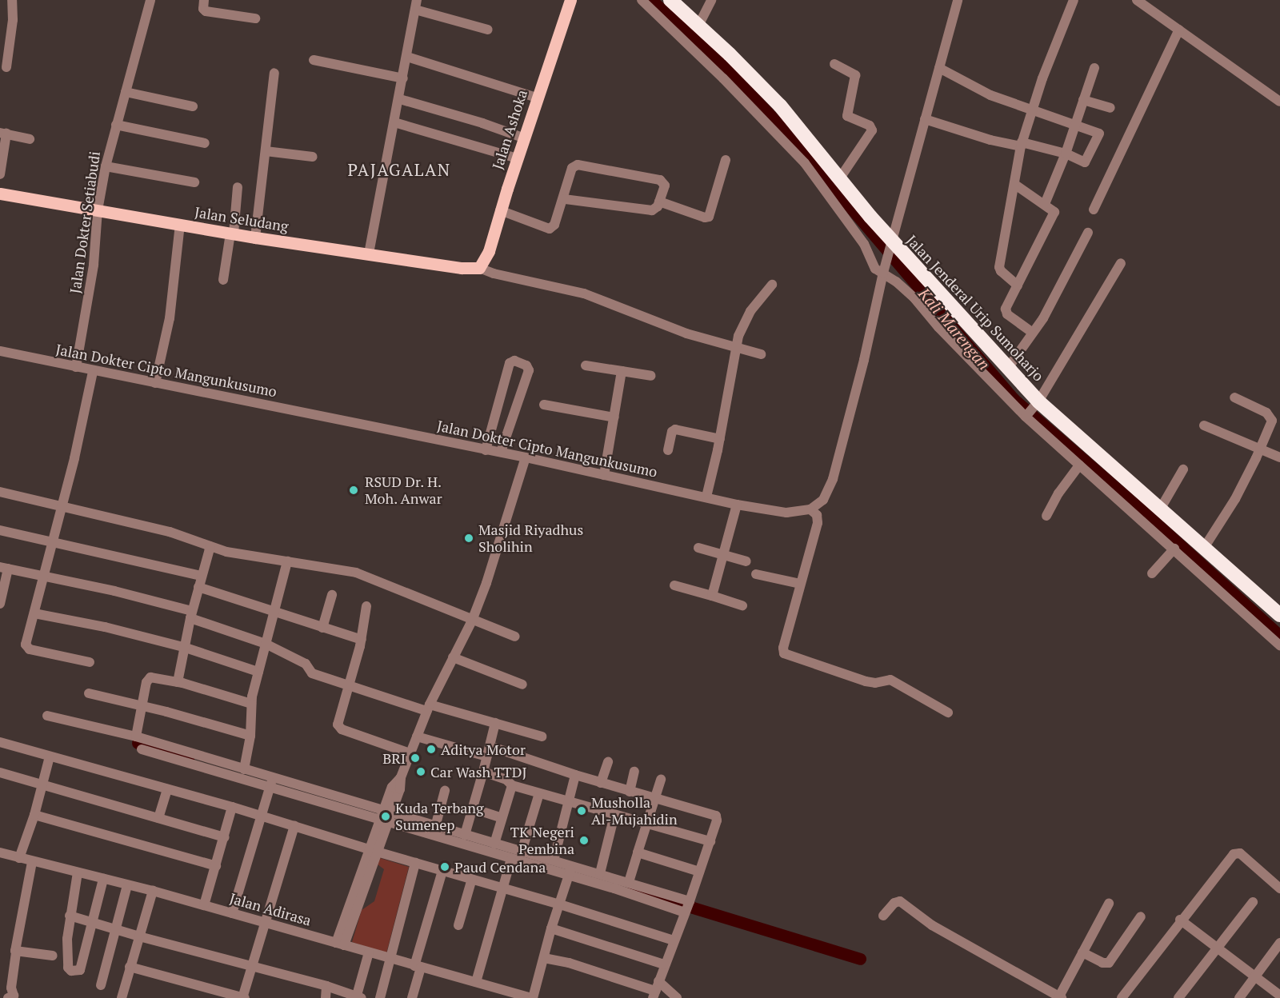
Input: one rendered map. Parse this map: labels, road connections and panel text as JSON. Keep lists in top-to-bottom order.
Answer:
{
  "streets": {
    "highway": ["Jalan Jenderal Urip Sumoharjo"],
    "main road": ["Jalan Ashoka", "Jalan Seludang"],
    "street": ["Jalan Dokter Setiabudi", "Jalan Dokter Cipto Mangunkusumo", "Jalan Adirasa"]
  },
  "crossings": [
    ["Jalan Ashoka", "Jalan Seludang"],
    ["Jalan Seludang", "Jalan Dokter Setiabudi"],
    ["Jalan Dokter Setiabudi", "Jalan Dokter Cipto Mangunkusumo"]
  ],
  "districts": ["PAJAGALAN"],
  "water": ["Kali Marengan"],
  "places": [
    "RSUD Dr. H. Moh. Anwar",
    "Masjid Riyadhus Sholihin",
    "Aditya Motor",
    "BRI",
    "Car Wash TTDJ",
    "Musholla Al-Mujahidin",
    "Kuda Terbang Sumenep",
    "TK Negeri Pembina",
    "Paud Cendana"
  ]
}
